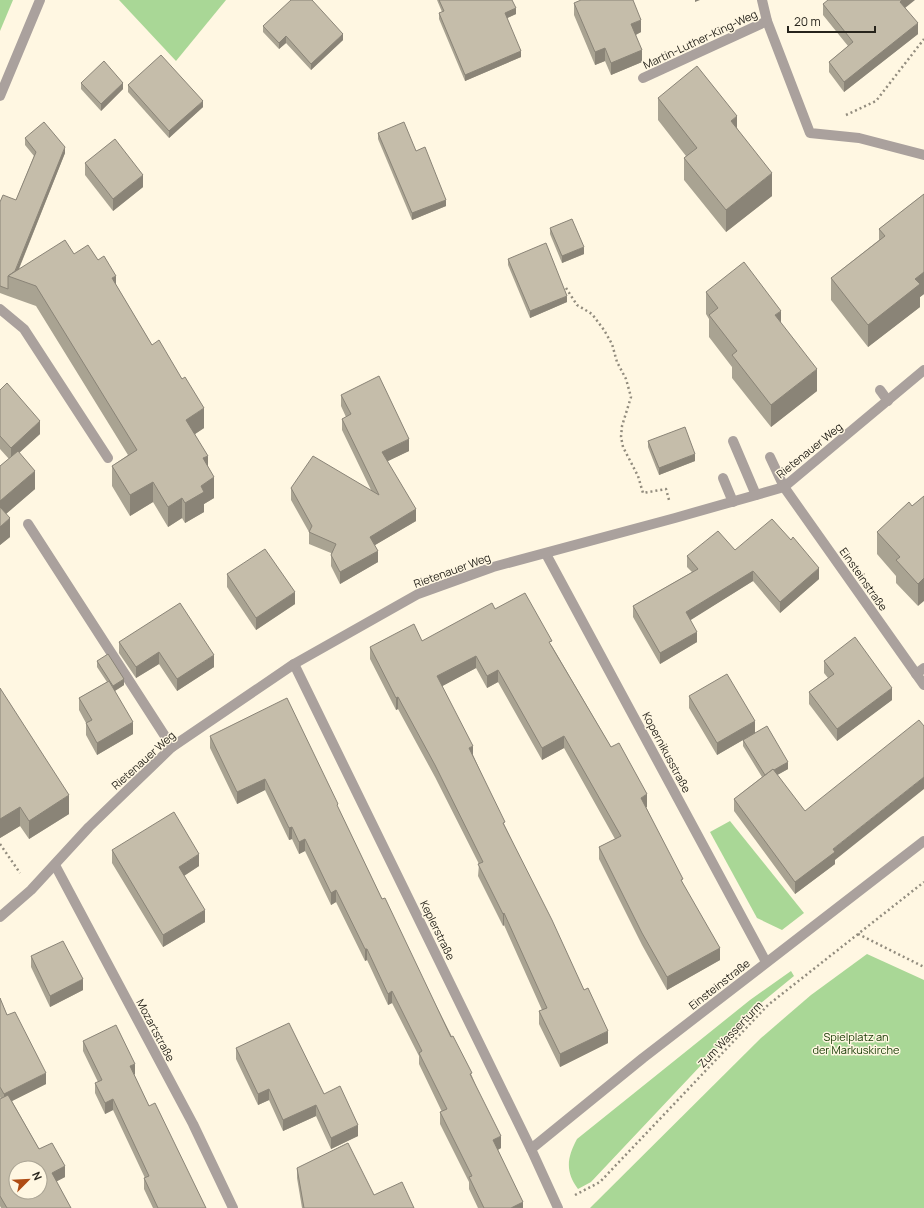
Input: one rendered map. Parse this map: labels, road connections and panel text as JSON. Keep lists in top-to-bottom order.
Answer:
{
  "streets": {
    "street": [
      "Martin-Luther-King-Weg",
      "Rietenauer Weg",
      "Einsteinstraße",
      "Kopernikusstraße",
      "Keplerstraße",
      "Mozartstraße"
    ],
    "path": ["Zum Wasserturm"]
  },
  "crossings": [
    ["Rietenauer Weg", "Einsteinstraße"],
    ["Rietenauer Weg", "Kopernikusstraße"],
    ["Rietenauer Weg", "Keplerstraße"],
    ["Rietenauer Weg", "Mozartstraße"],
    ["Einsteinstraße", "Kopernikusstraße"],
    ["Einsteinstraße", "Keplerstraße"],
    ["Keplerstraße", "Zum Wasserturm"]
  ],
  "parks": ["Spielplatz an der Markuskirche"],
  "scale_bar": "20 m",
  "north": "top right"
}
